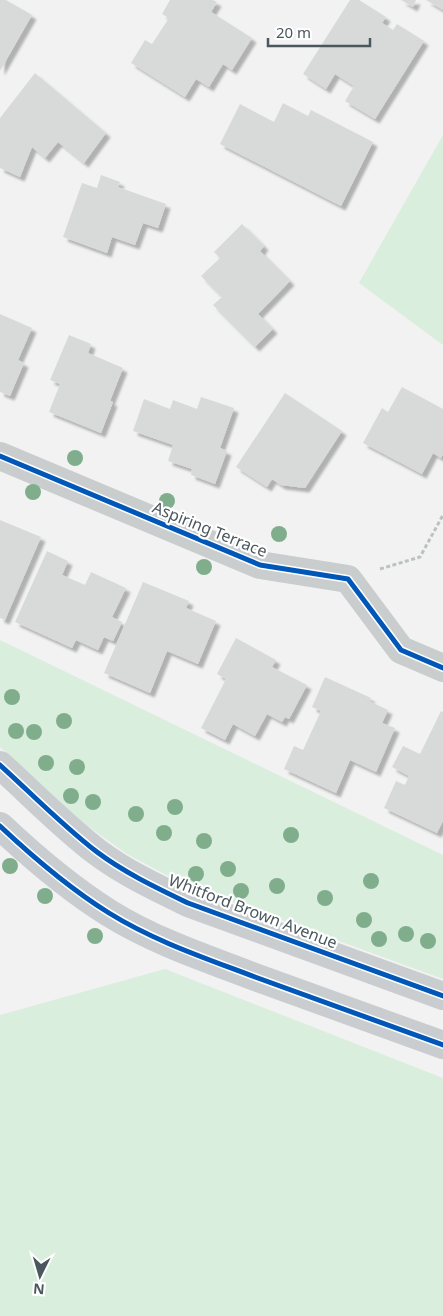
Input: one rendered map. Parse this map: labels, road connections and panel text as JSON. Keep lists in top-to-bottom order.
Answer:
{
  "streets": {
    "main road": ["Whitford Brown Avenue"],
    "street": ["Aspiring Terrace"]
  },
  "scale_bar": "20 m",
  "north": "bottom"
}
